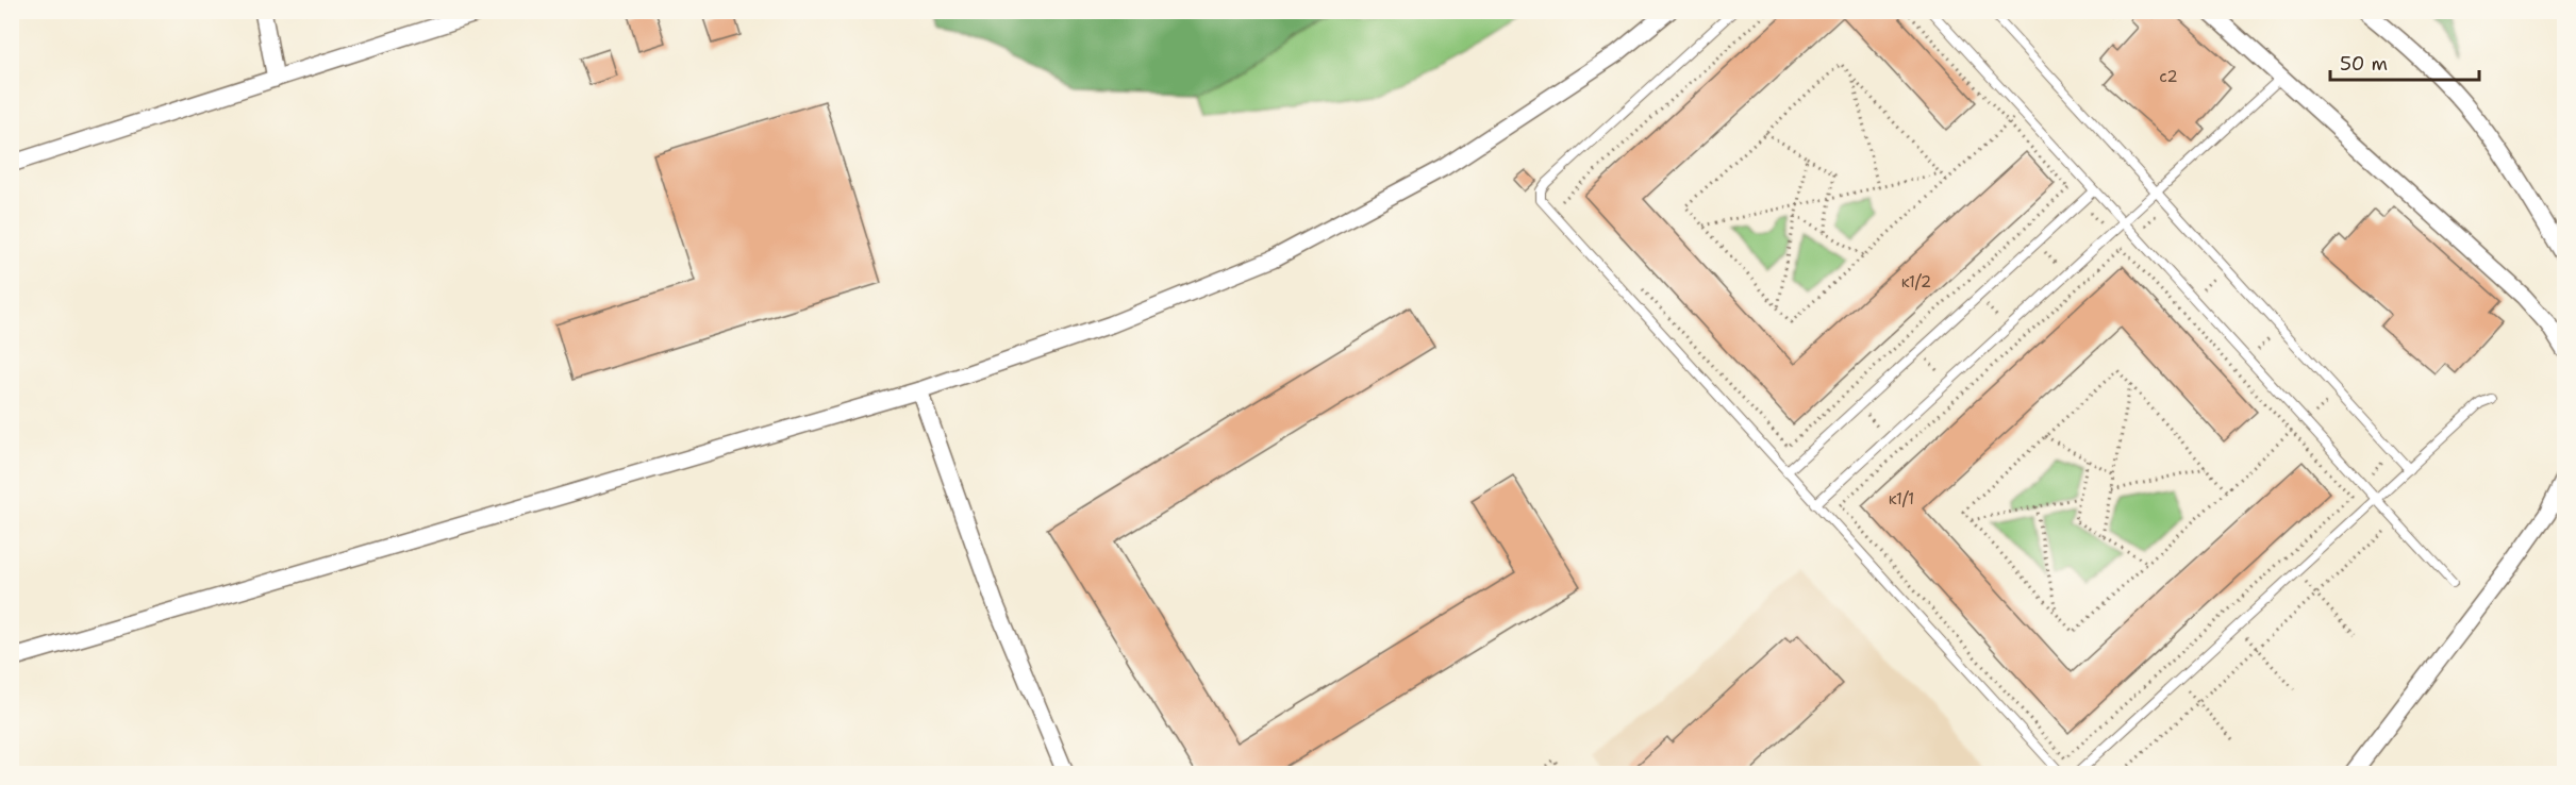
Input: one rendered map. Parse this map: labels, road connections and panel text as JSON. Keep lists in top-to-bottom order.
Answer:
{
  "house_numbers": ["с2", "к1/2", "к1/1"],
  "scale_bar": "50 m"
}
